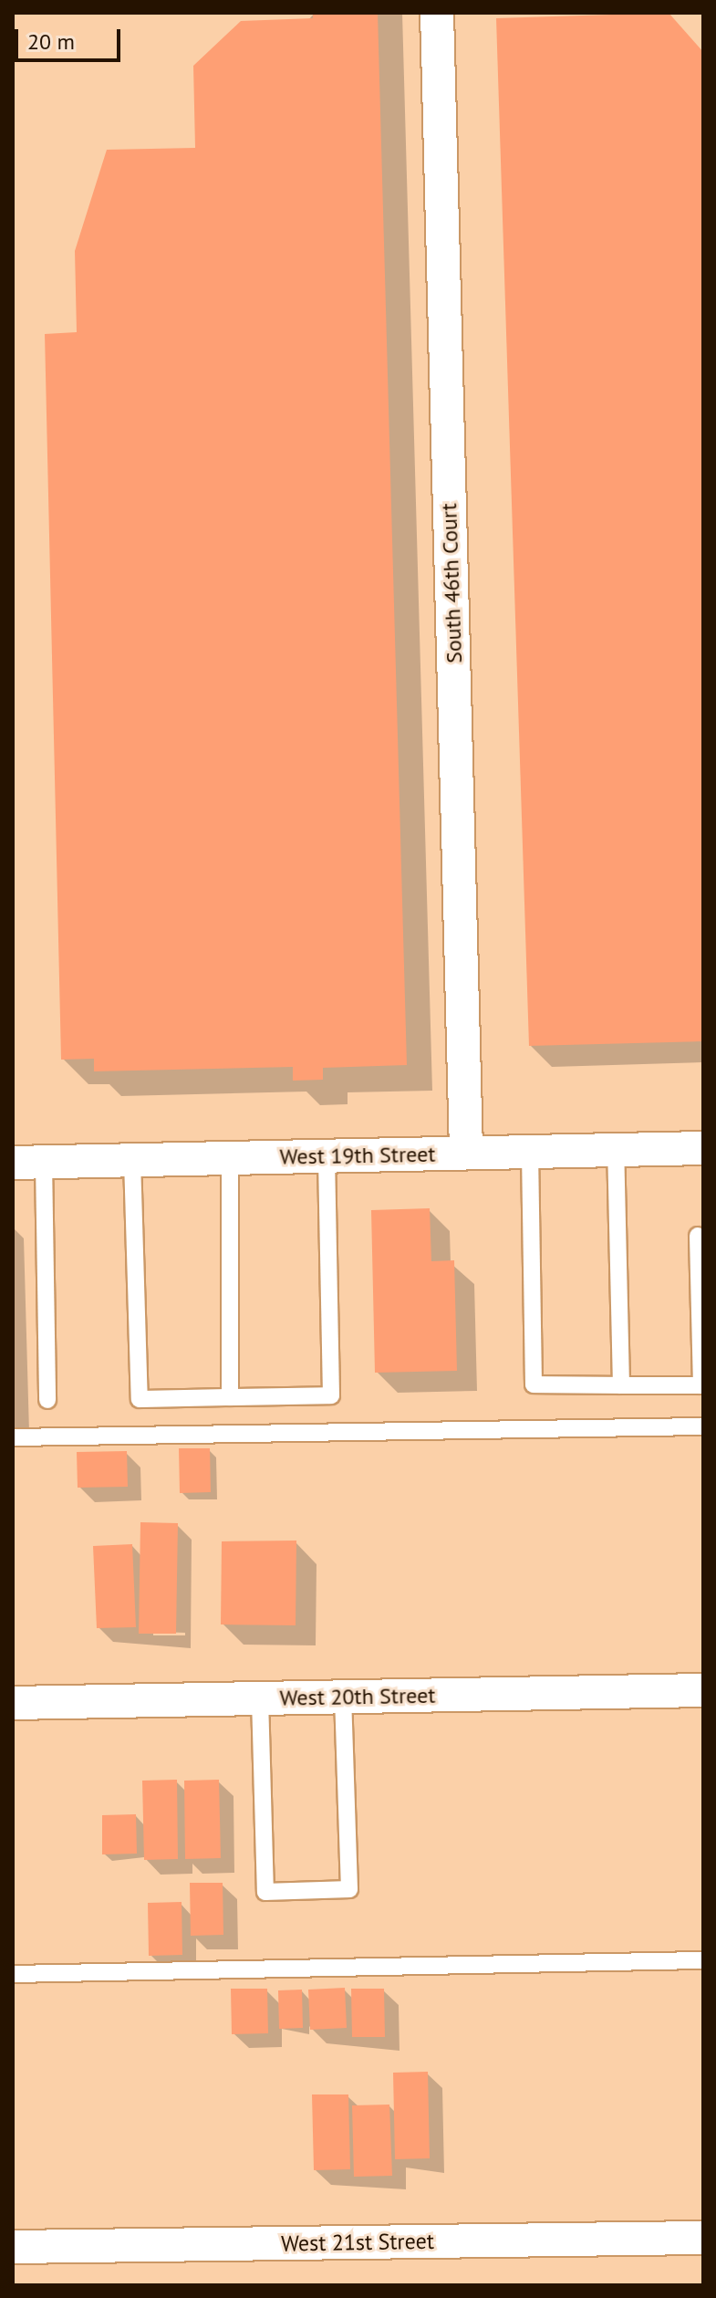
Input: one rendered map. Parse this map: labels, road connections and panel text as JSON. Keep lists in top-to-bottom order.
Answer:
{
  "streets": {
    "street": [
      "South 46th Court",
      "West 19th Street",
      "West 20th Street",
      "West 21st Street"
    ]
  },
  "crossings": [
    ["South 46th Court", "West 19th Street"]
  ],
  "scale_bar": "20 m"
}
